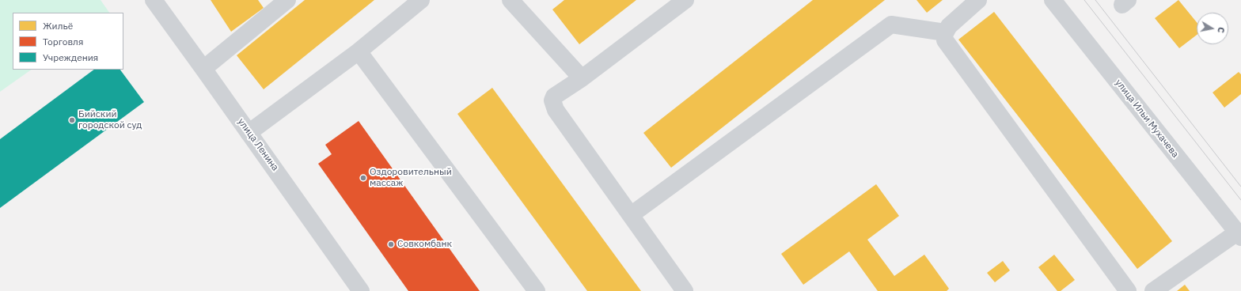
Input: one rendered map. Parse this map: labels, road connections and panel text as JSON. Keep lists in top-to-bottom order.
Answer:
{
  "streets": {
    "street": ["улица Ильи Мухачева", "улица Ленина"]
  },
  "places": ["Бийский городской суд", "Оздоровительный массаж", "Совкомбанк"],
  "legend": ["Жильё", "Торговля", "Учреждения"],
  "north": "right"
}
